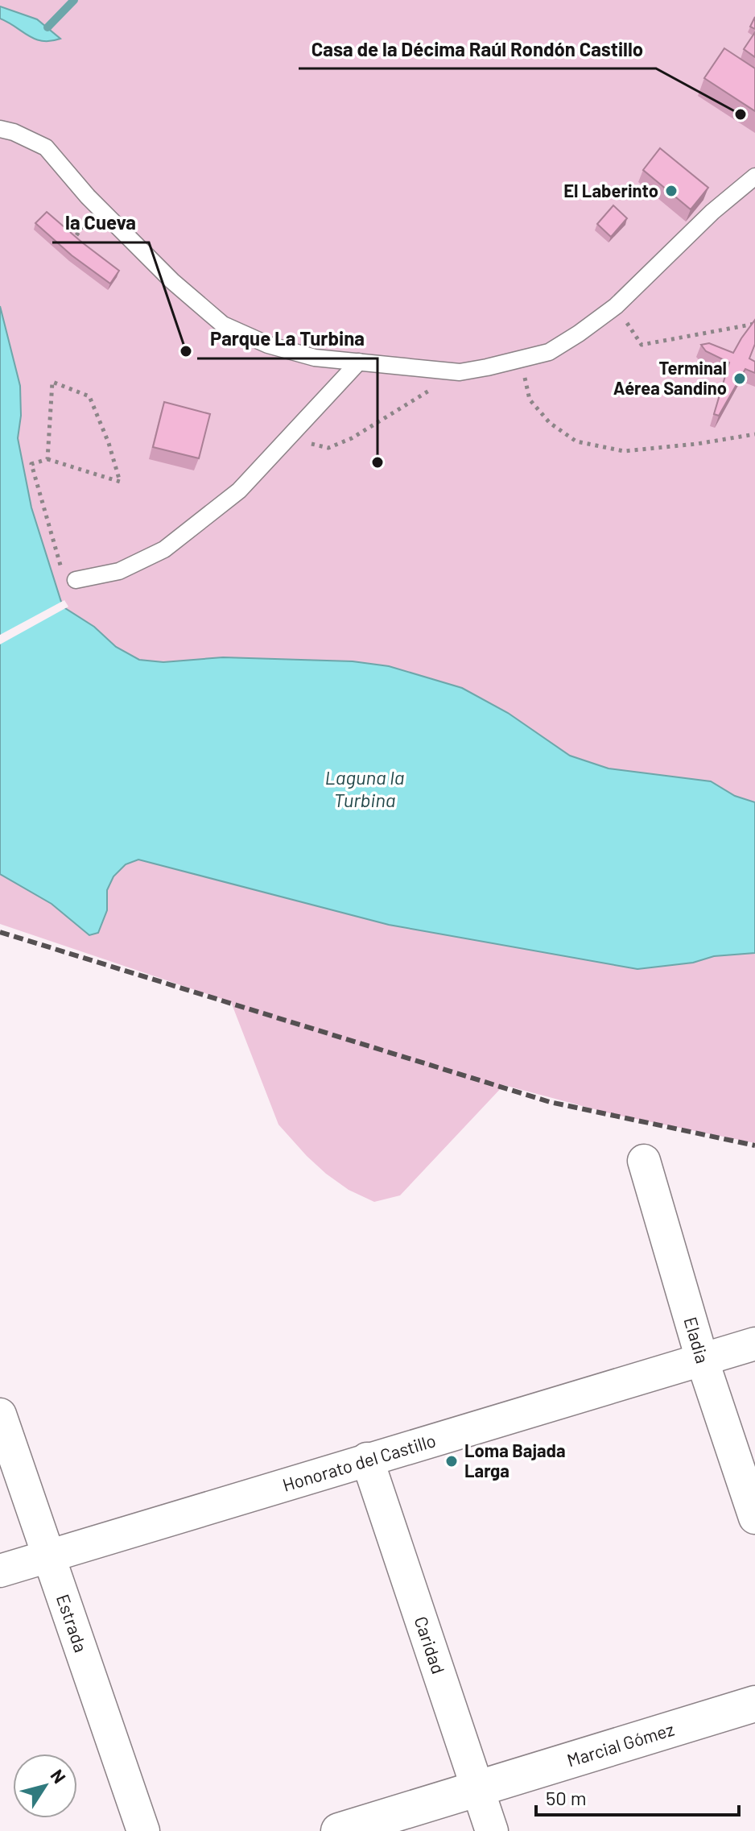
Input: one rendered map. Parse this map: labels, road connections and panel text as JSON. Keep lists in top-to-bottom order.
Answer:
{
  "streets": {
    "main road": ["Marcial Gómez"],
    "street": [
      "Eladia",
      "Honorato del Castillo",
      "Estrada",
      "Caridad"
    ]
  },
  "crossings": [
    ["Eladia", "Honorato del Castillo"],
    ["Honorato del Castillo", "Estrada"],
    ["Honorato del Castillo", "Caridad"],
    ["Caridad", "Marcial Gómez"]
  ],
  "water": ["Laguna la Turbina"],
  "places": [
    "Casa de la Décima Raúl Rondón Castillo",
    "El Laberinto",
    "la Cueva",
    "Terminal Aérea Sandino",
    "Parque La Turbina",
    "Loma Bajada Larga"
  ],
  "scale_bar": "50 m",
  "north": "top right"
}
